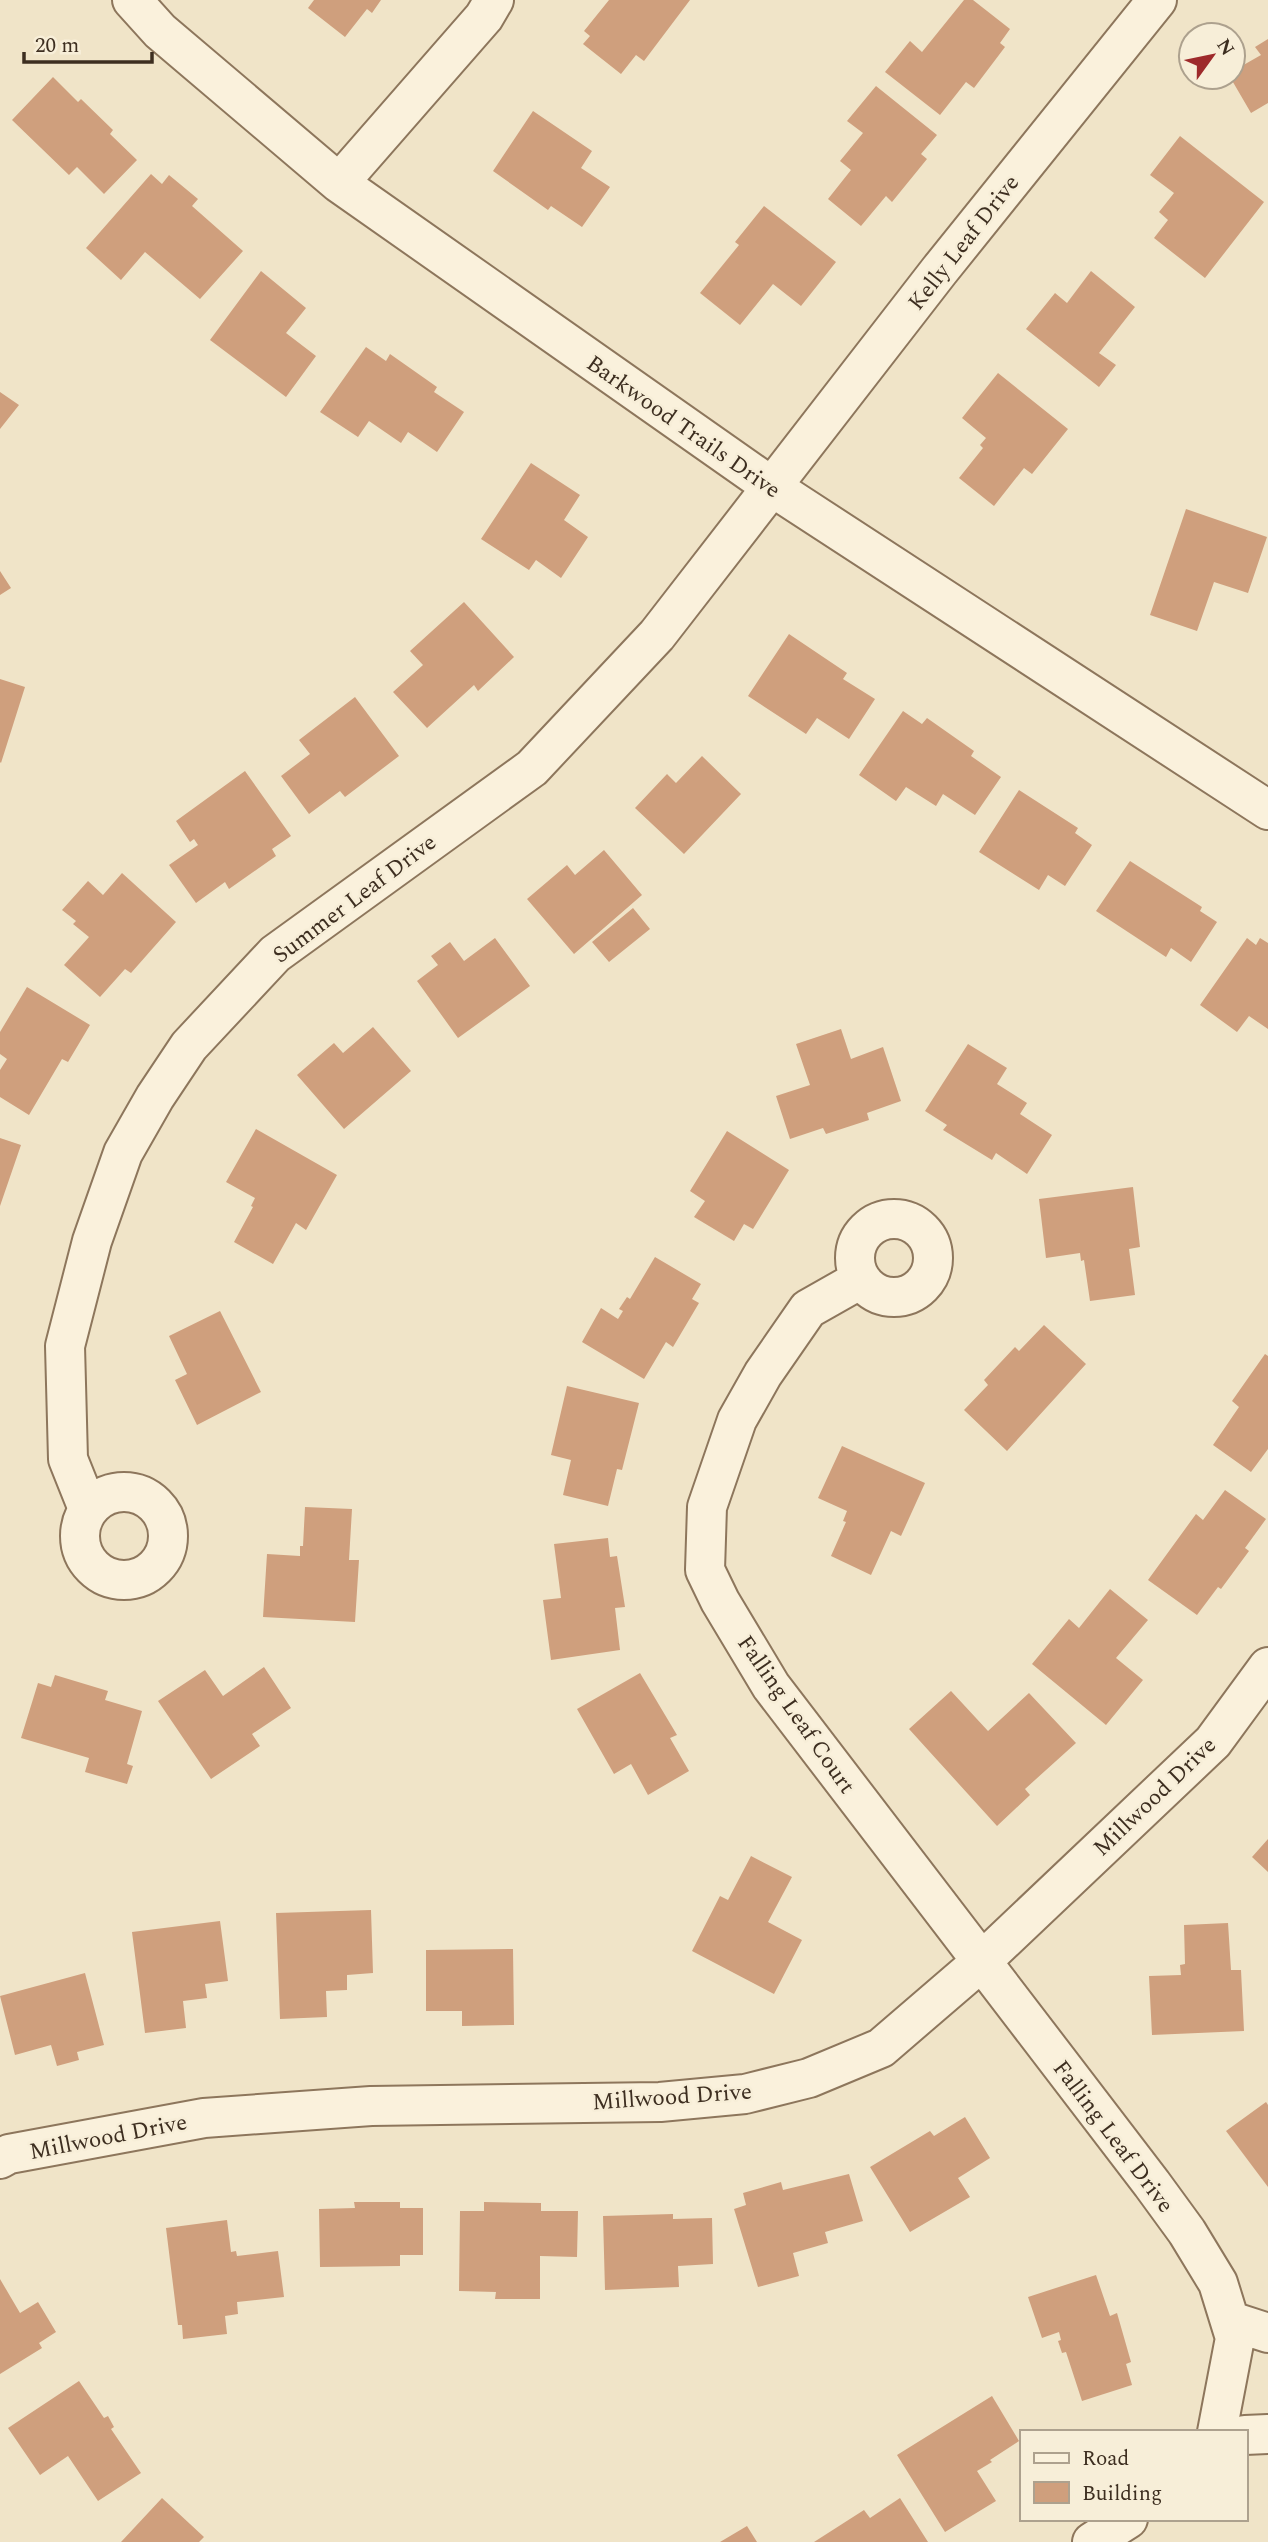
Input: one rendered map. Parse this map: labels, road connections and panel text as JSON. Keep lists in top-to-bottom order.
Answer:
{
  "streets": {
    "street": [
      "Kelly Leaf Drive",
      "Barkwood Trails Drive",
      "Summer Leaf Drive",
      "Falling Leaf Court",
      "Millwood Drive",
      "Falling Leaf Drive"
    ]
  },
  "crossings": [
    ["Kelly Leaf Drive", "Barkwood Trails Drive"],
    ["Kelly Leaf Drive", "Summer Leaf Drive"],
    ["Barkwood Trails Drive", "Summer Leaf Drive"],
    ["Falling Leaf Court", "Millwood Drive"],
    ["Falling Leaf Court", "Falling Leaf Drive"],
    ["Millwood Drive", "Falling Leaf Drive"]
  ],
  "legend": ["Road", "Building"],
  "scale_bar": "20 m",
  "north": "top right"
}
